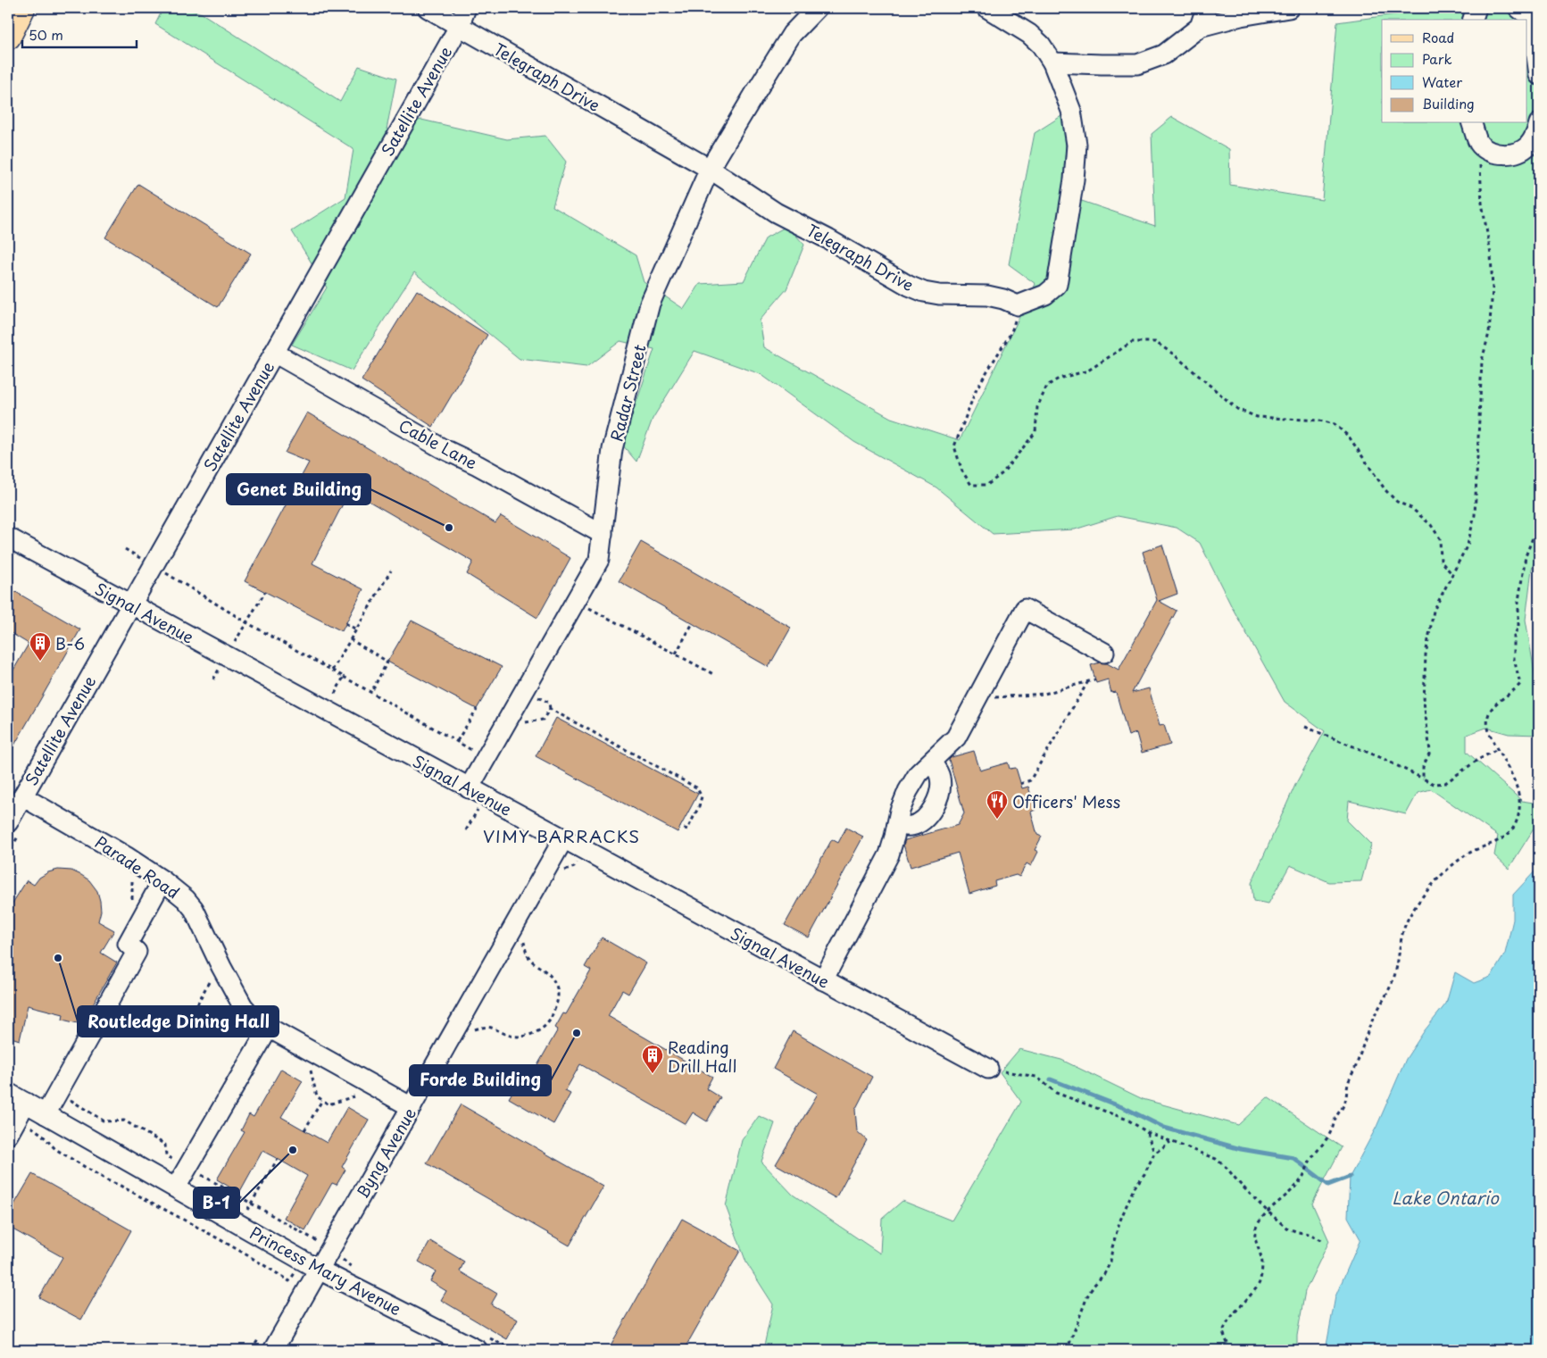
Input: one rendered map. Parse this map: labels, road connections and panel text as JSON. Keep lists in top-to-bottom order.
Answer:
{
  "streets": {
    "street": [
      "Telegraph Drive",
      "Satellite Avenue",
      "Radar Street",
      "Cable Lane",
      "Signal Avenue",
      "Parade Road",
      "Byng Avenue",
      "Princess Mary Avenue"
    ]
  },
  "crossings": [
    ["Telegraph Drive", "Satellite Avenue"],
    ["Telegraph Drive", "Radar Street"],
    ["Satellite Avenue", "Cable Lane"],
    ["Satellite Avenue", "Signal Avenue"],
    ["Satellite Avenue", "Parade Road"],
    ["Radar Street", "Cable Lane"],
    ["Radar Street", "Signal Avenue"],
    ["Signal Avenue", "Byng Avenue"],
    ["Parade Road", "Byng Avenue"],
    ["Byng Avenue", "Princess Mary Avenue"]
  ],
  "districts": ["VIMY BARRACKS"],
  "water": ["Lake Ontario"],
  "places": {
    "other": [
      "Genet Building",
      "Routledge Dining Hall",
      "Forde Building",
      "B-1"
    ],
    "building": ["B-6", "Reading Drill Hall"],
    "restaurant": ["Officers' Mess"]
  },
  "legend": [
    "Road",
    "Park",
    "Water",
    "Building"
  ],
  "scale_bar": "50 m"
}
